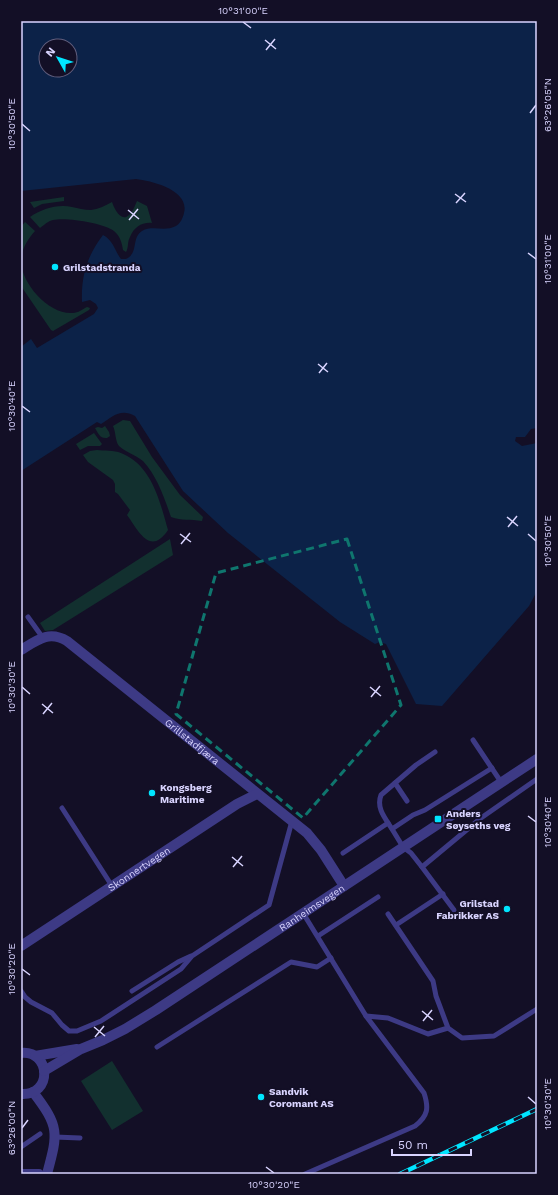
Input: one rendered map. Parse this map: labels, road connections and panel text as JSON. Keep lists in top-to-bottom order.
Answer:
{
  "streets": {
    "street": ["Grillstadfjæra", "Skonnertvegen", "Ranheimsvegen"]
  },
  "crossings": [
    ["Grillstadfjæra", "Skonnertvegen"],
    ["Grillstadfjæra", "Ranheimsvegen"]
  ],
  "places": {
    "other": [
      "Grilstadstranda",
      "Kongsberg Maritime",
      "Grilstad Fabrikker AS",
      "Sandvik Coromant AS"
    ],
    "transit": ["Anders Søyseths veg"]
  },
  "scale_bar": "50 m",
  "north": "top left",
  "coordinates": [
    "10°31'00\"E",
    "63°26'05\"N",
    "10°30'50\"E",
    "10°30'40\"E",
    "10°30'30\"E",
    "10°30'20\"E",
    "63°26'00\"N"
  ]
}
